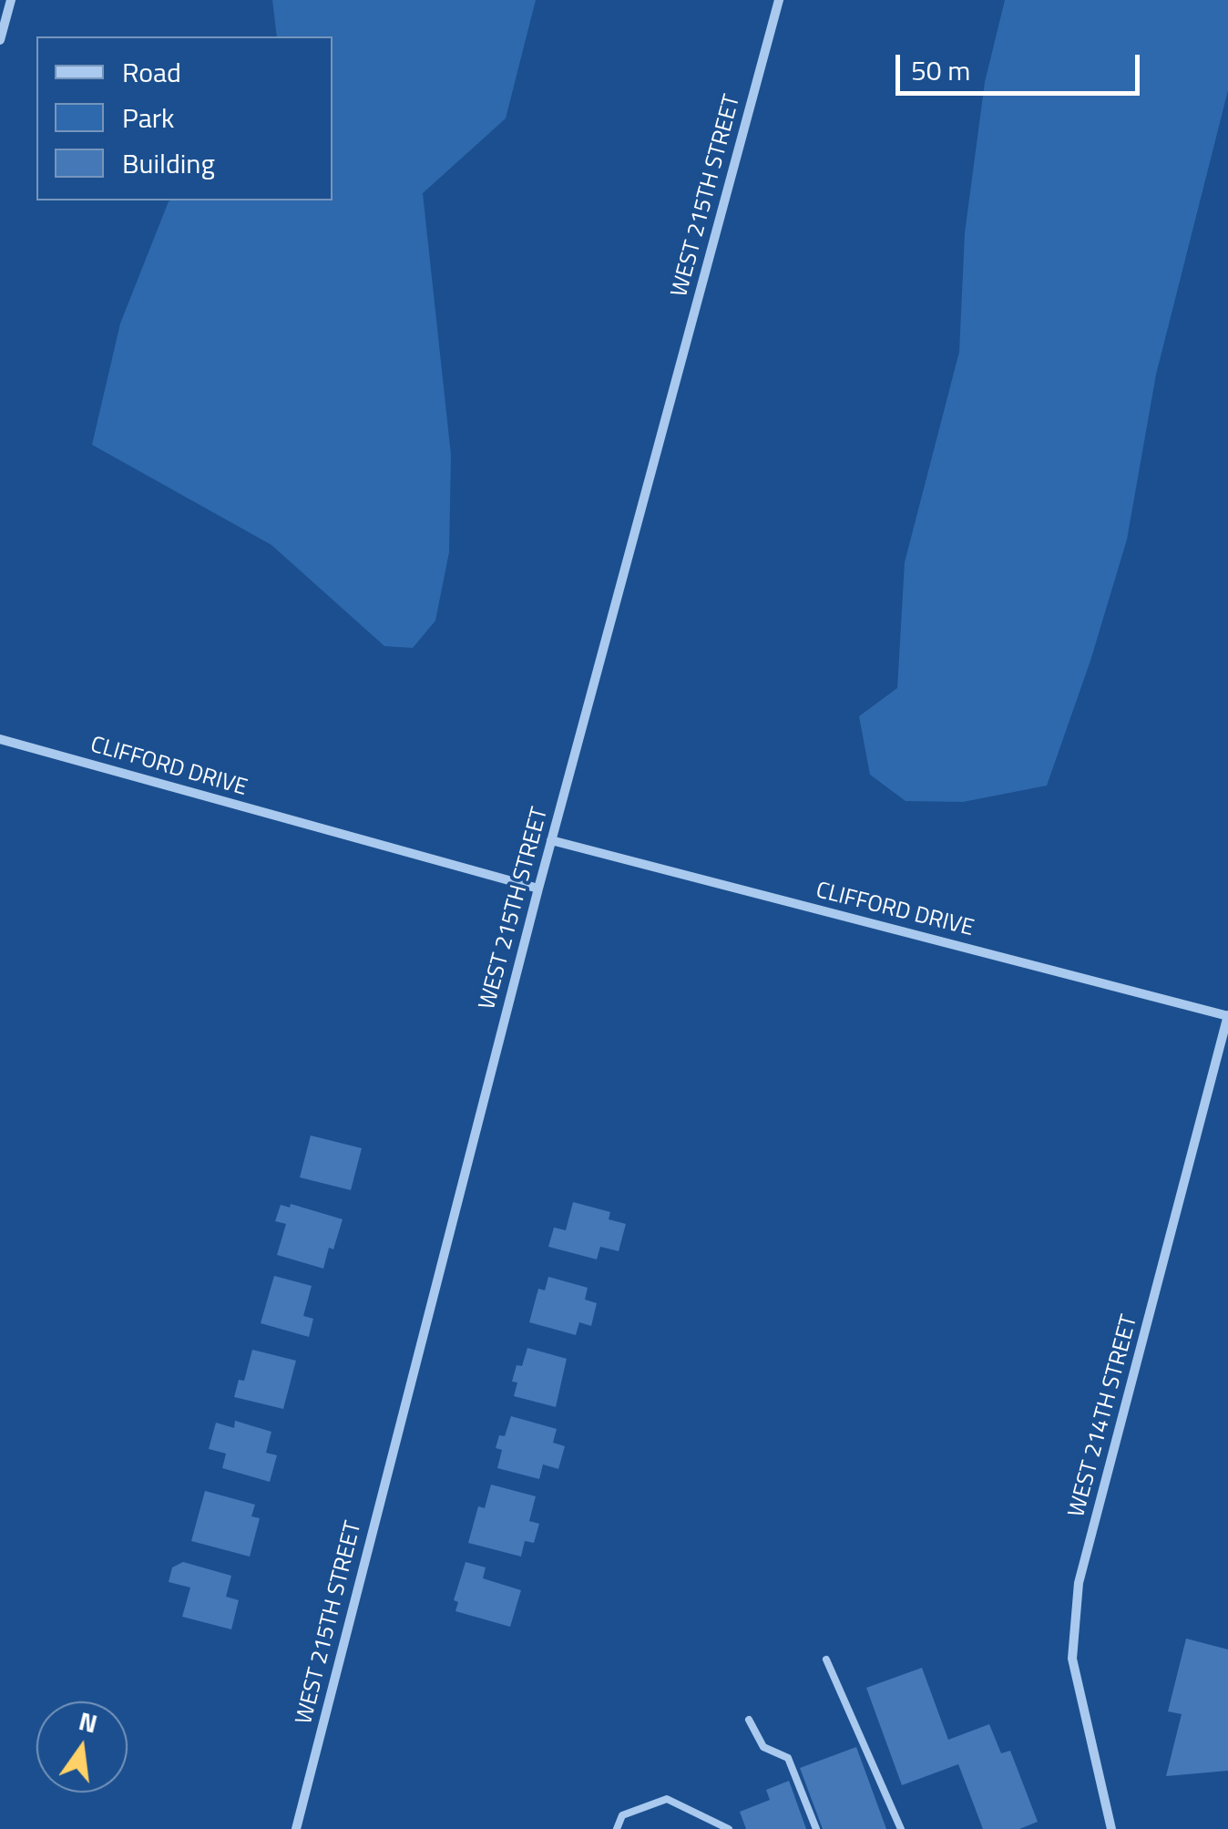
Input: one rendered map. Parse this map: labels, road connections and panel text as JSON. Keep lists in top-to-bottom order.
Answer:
{
  "streets": {
    "street": ["WEST 215TH STREET", "CLIFFORD DRIVE", "WEST 214TH STREET"]
  },
  "crossings": [
    ["WEST 215TH STREET", "CLIFFORD DRIVE"],
    ["CLIFFORD DRIVE", "WEST 214TH STREET"]
  ],
  "legend": ["Road", "Park", "Building"],
  "scale_bar": "50 m",
  "north": "top"
}
